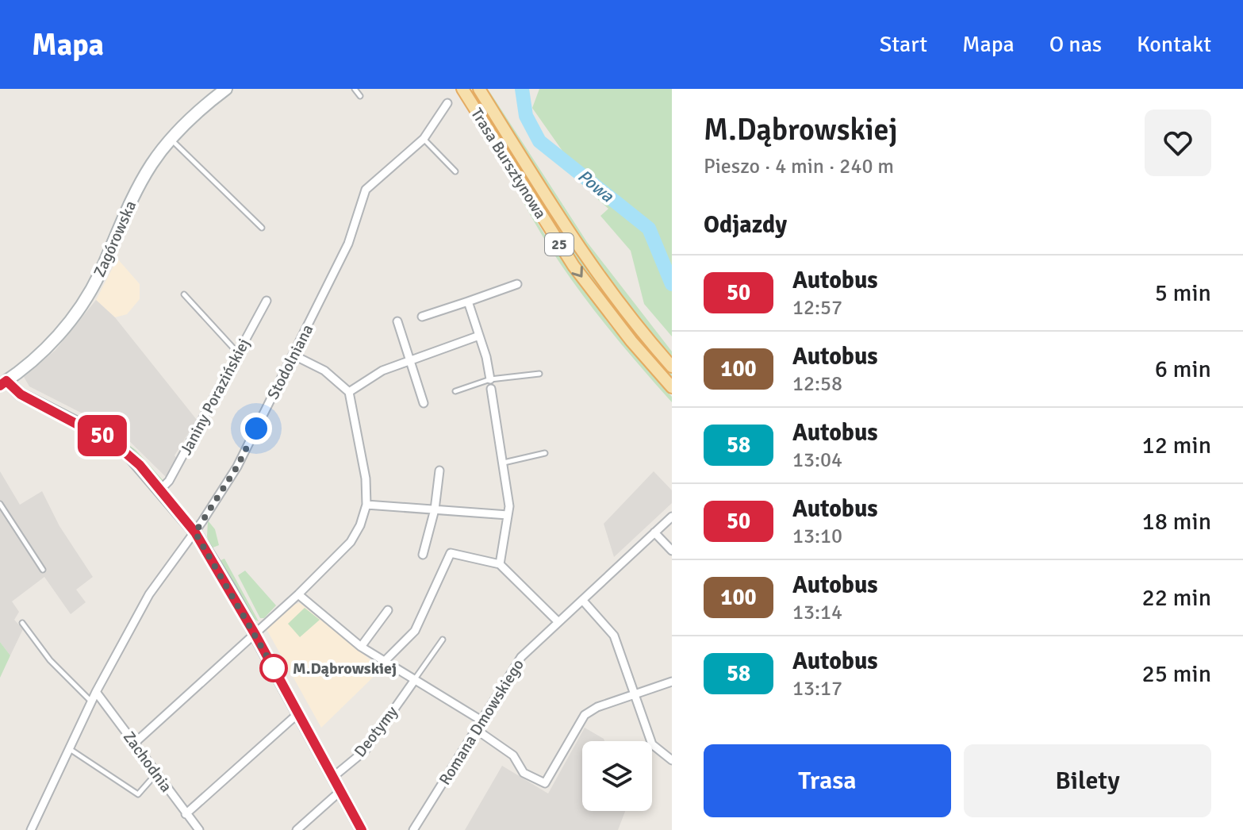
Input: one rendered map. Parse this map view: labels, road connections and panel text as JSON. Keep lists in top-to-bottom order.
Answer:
{
  "streets": {
    "main road": ["Trasa Bursztynowa", "25"],
    "street": [
      "Zagórowska",
      "Stodolniana",
      "Janiny Porazińskiej",
      "Romana Dmowskiego",
      "Deotymy",
      "Zachodnia"
    ]
  },
  "crossings": [
    ["Stodolniana", "Zachodnia"]
  ],
  "water": ["Powa"],
  "places": ["M.Dąbrowskiej"],
  "lines": ["bus line 50"],
  "page": {
    "header": "Mapa",
    "nav": [
      "Start",
      "Mapa",
      "O nas",
      "Kontakt"
    ],
    "on_map": "50",
    "heading": [
      ["M.Dąbrowskiej", "Pieszo · 4 min · 240 m"],
      "Odjazdy"
    ],
    "list": [
      {
        "mark": "50",
        "name": "Autobus",
        "note": "12:57",
        "value": "5 min"
      },
      {
        "mark": "100",
        "name": "Autobus",
        "note": "12:58",
        "value": "6 min"
      },
      {
        "mark": "58",
        "name": "Autobus",
        "note": "13:04",
        "value": "12 min"
      },
      {
        "mark": "50",
        "name": "Autobus",
        "note": "13:10",
        "value": "18 min"
      },
      {
        "mark": "100",
        "name": "Autobus",
        "note": "13:14",
        "value": "22 min"
      },
      {
        "mark": "58",
        "name": "Autobus",
        "note": "13:17",
        "value": "25 min"
      }
    ],
    "buttons": ["Trasa", "Bilety"]
  }
}
